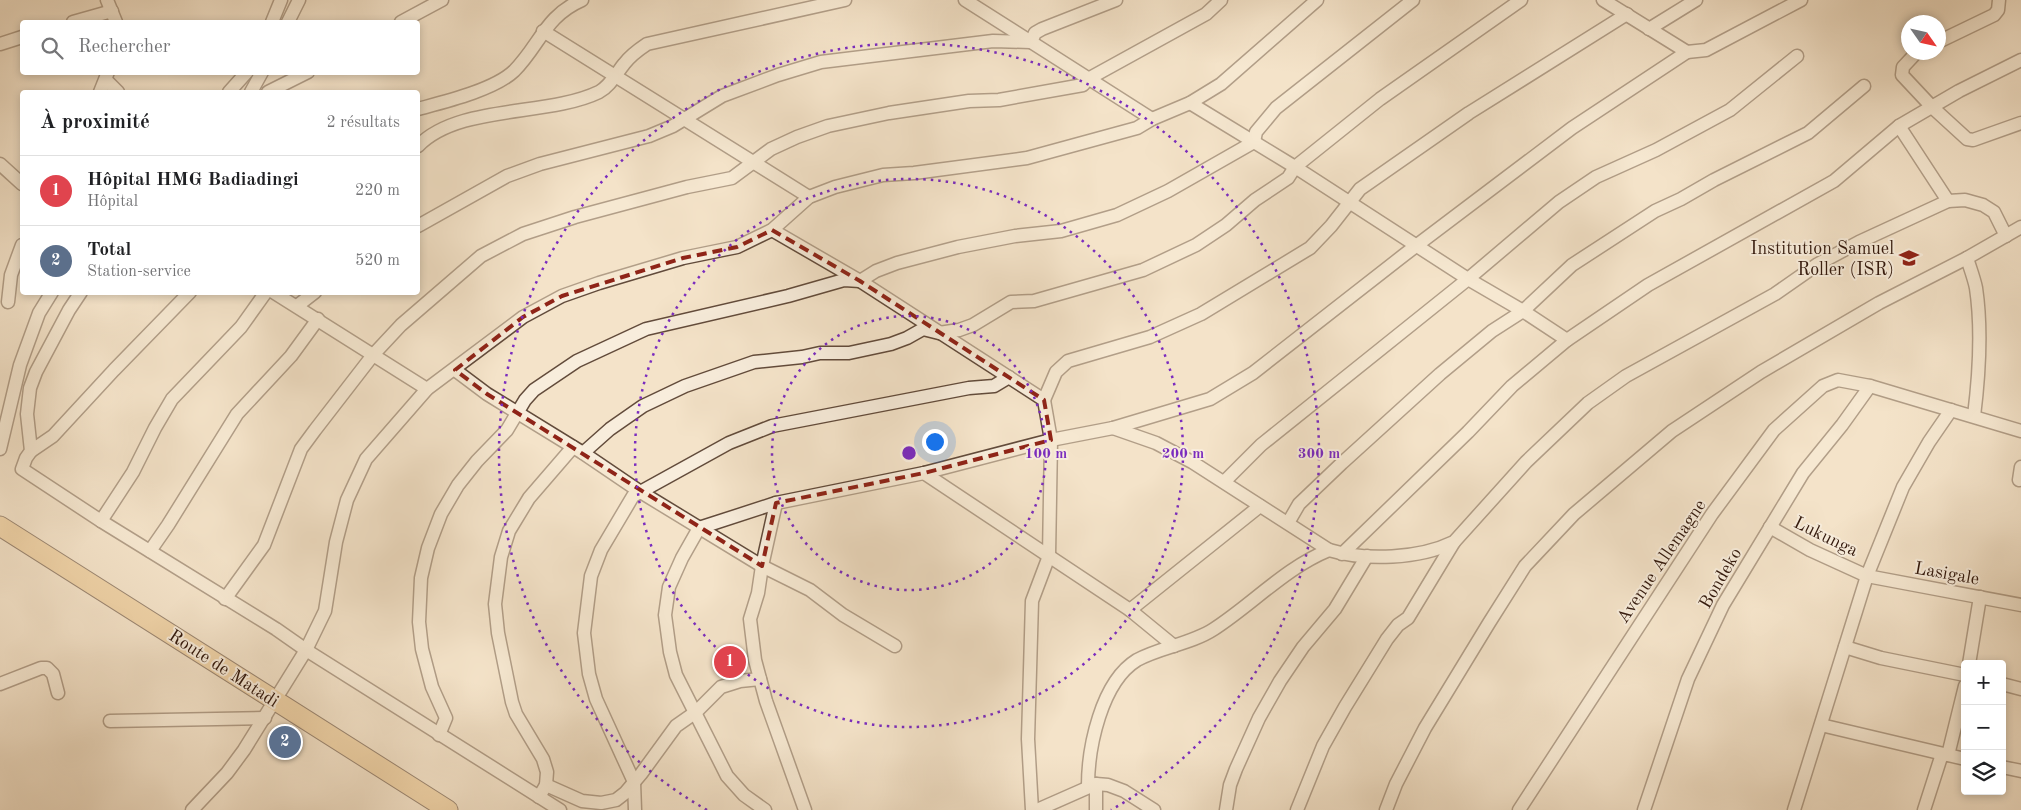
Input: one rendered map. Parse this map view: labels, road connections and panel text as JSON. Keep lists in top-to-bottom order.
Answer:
{
  "streets": {
    "highway": ["Route de Matadi"],
    "street": [
      "Lukunga",
      "Avenue Allemagne",
      "Lasigale",
      "Bondeko"
    ]
  },
  "crossings": [
    ["Lukunga", "Lasigale"],
    ["Lukunga", "Bondeko"],
    ["Avenue Allemagne", "Bondeko"]
  ],
  "places": {
    "school or university": ["Institution Samuel Roller (ISR)"]
  },
  "north": "bottom right",
  "page": {
    "search": "Rechercher",
    "heading": ["À proximité", "2 résultats"],
    "list": [
      {
        "mark": "1",
        "name": "Hôpital HMG Badiadingi",
        "note": "Hôpital",
        "value": "220 m"
      },
      {
        "mark": "2",
        "name": "Total",
        "note": "Station-service",
        "value": "520 m"
      }
    ],
    "pins": ["1", "2"],
    "map_buttons": ["+", "−"]
  },
  "rings": ["100 m", "200 m", "300 m"]
}
